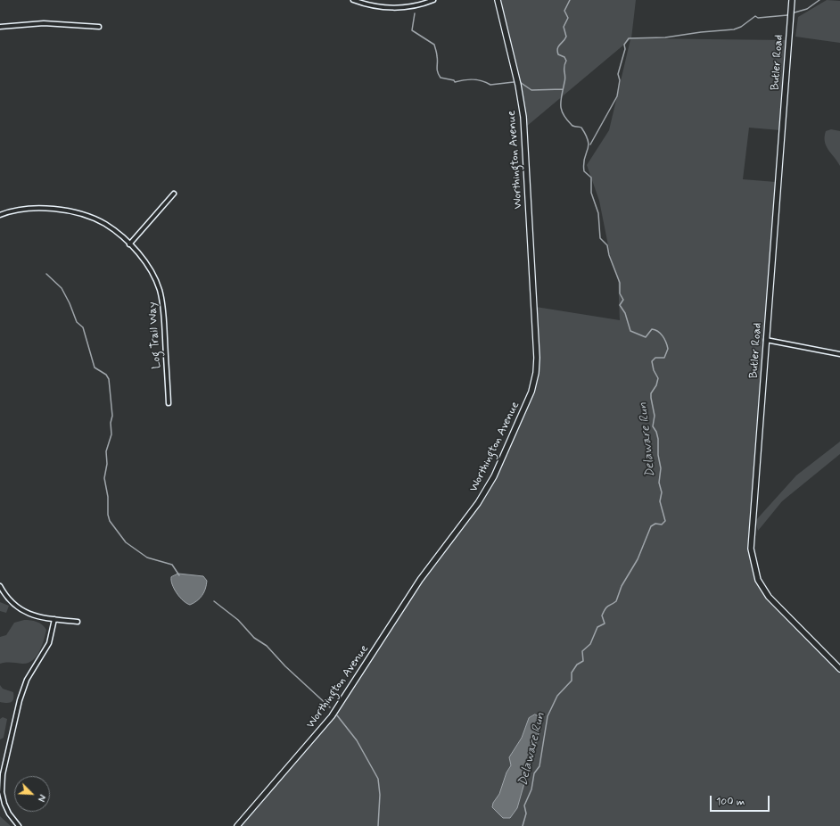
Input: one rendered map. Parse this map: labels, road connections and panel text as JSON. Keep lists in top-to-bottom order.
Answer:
{
  "streets": {
    "main road": ["Butler Road", "Worthington Avenue"],
    "street": ["Log Trail Way"]
  },
  "water": ["Delaware Run"],
  "scale_bar": "100 m",
  "north": "bottom right"
}
